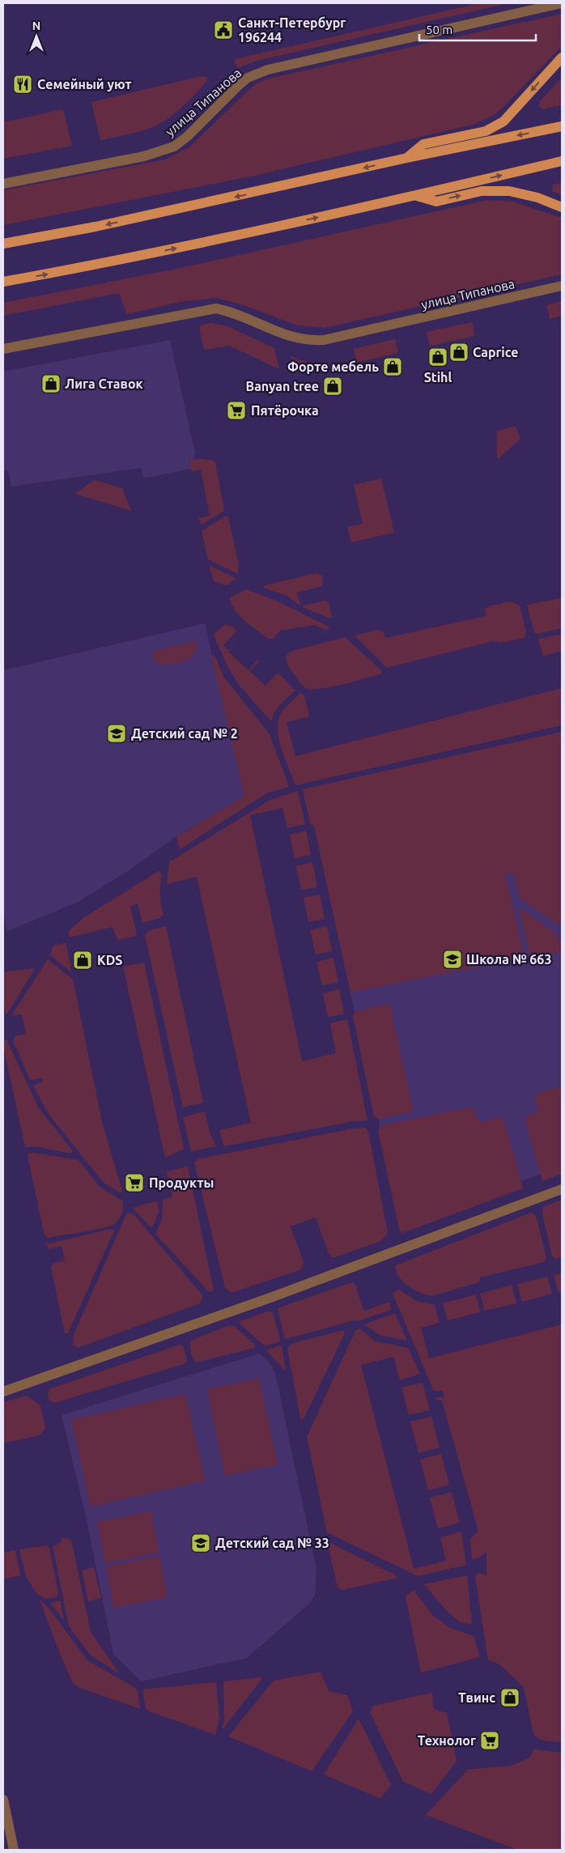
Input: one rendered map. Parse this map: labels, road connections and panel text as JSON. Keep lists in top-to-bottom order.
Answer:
{
  "streets": {
    "street": ["улица Типанова"]
  },
  "places": {
    "public building": ["Санкт-Петербург 196244"],
    "restaurant": ["Семейный уют"],
    "shop": [
      "Caprice",
      "Stihl",
      "Форте мебель",
      "Лига Ставок",
      "Banyan tree",
      "KDS",
      "Твинс"
    ],
    "supermarket": ["Пятёрочка", "Продукты", "Технолог"],
    "school or university": ["Детский сад № 2", "Школа № 663", "Детский сад № 33"]
  },
  "scale_bar": "50 m",
  "north": "top"
}
